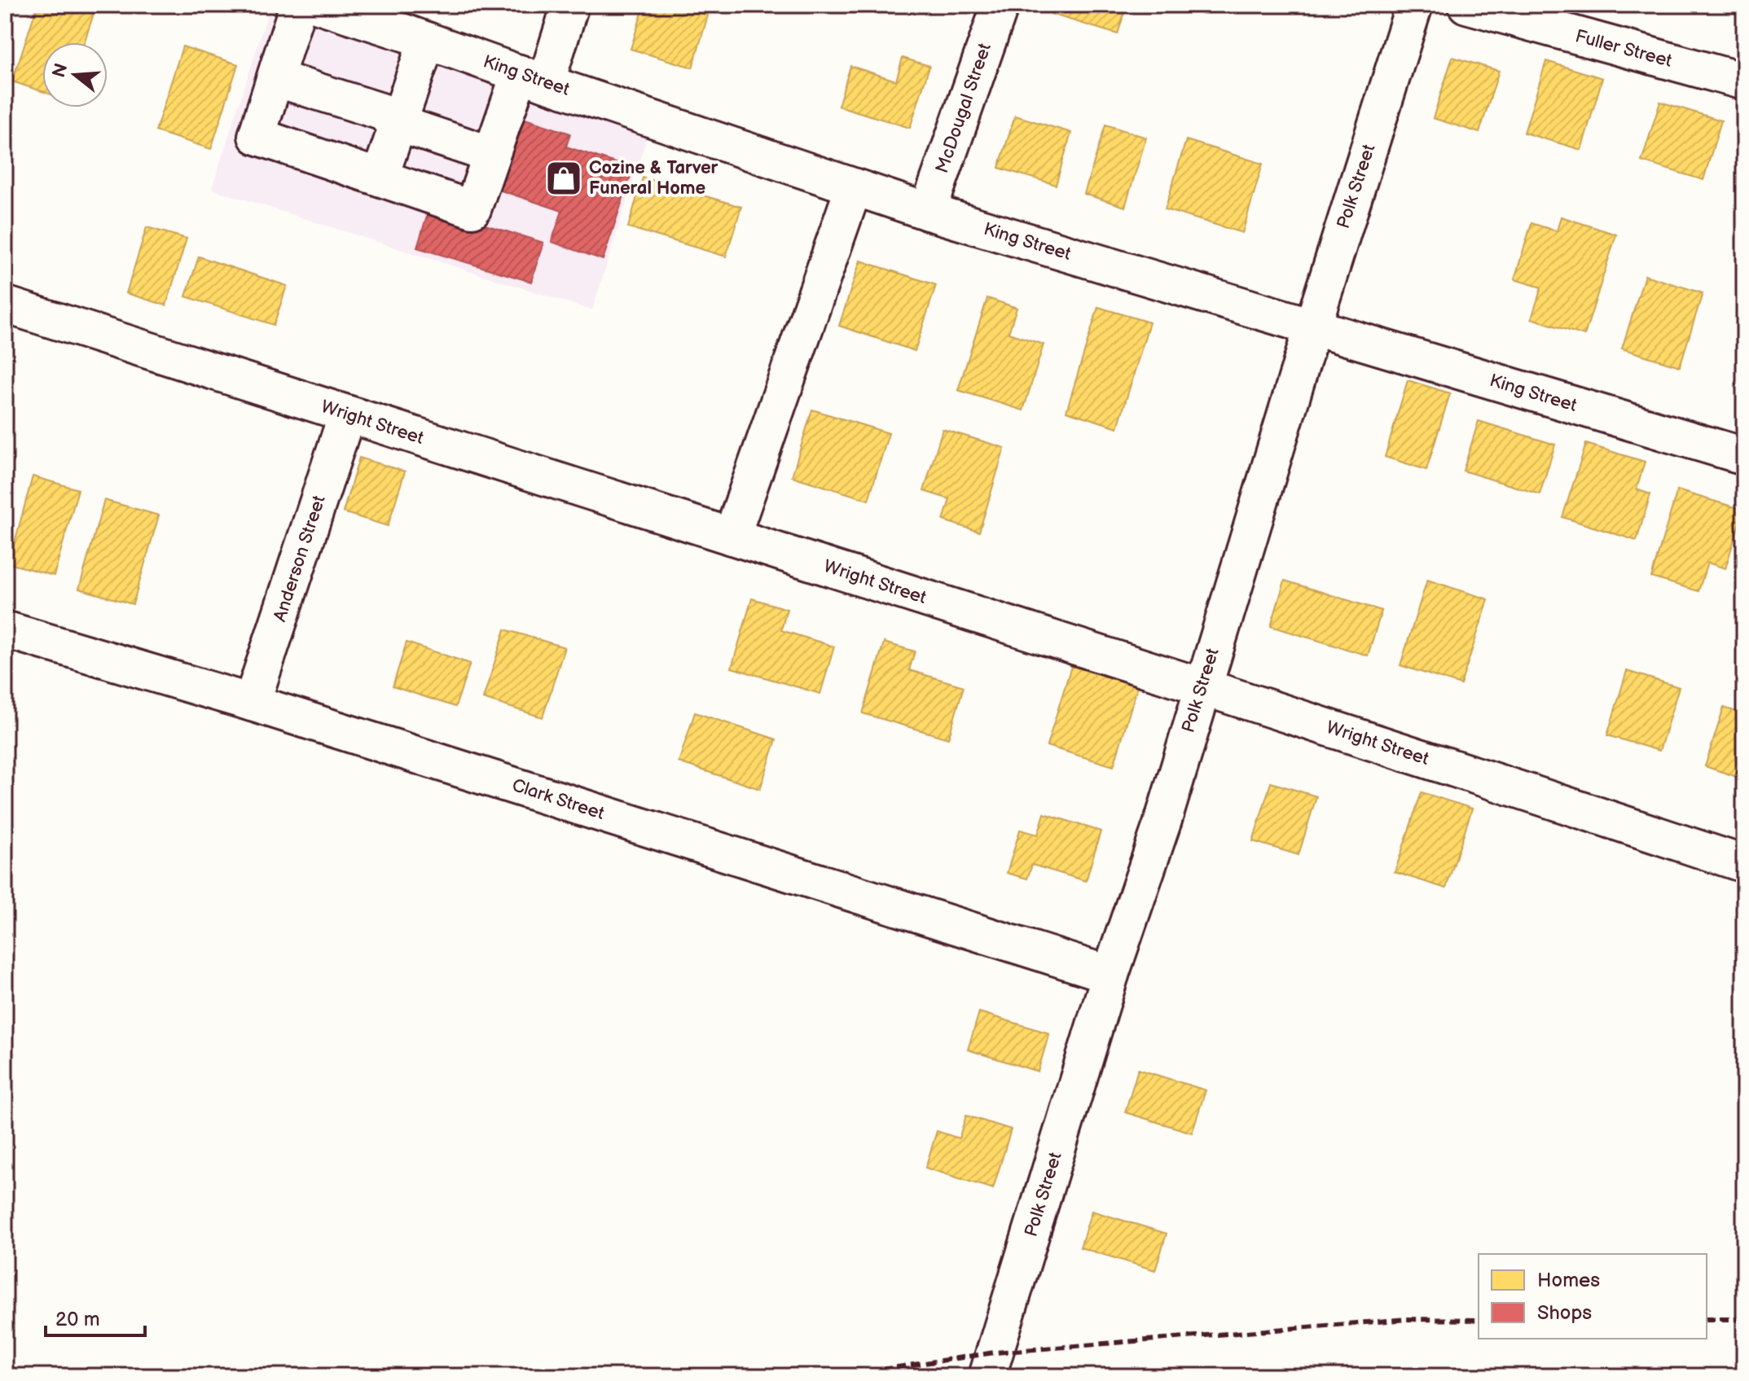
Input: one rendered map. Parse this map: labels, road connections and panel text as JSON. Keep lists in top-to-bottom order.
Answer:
{
  "streets": {
    "street": [
      "Fuller Street",
      "King Street",
      "McDougal Street",
      "Polk Street",
      "Wright Street",
      "Anderson Street",
      "Clark Street"
    ]
  },
  "crossings": [
    ["King Street", "McDougal Street"],
    ["King Street", "Polk Street"],
    ["Polk Street", "Wright Street"],
    ["Polk Street", "Clark Street"],
    ["Wright Street", "Anderson Street"],
    ["Anderson Street", "Clark Street"]
  ],
  "places": {
    "shop": ["Cozine & Tarver Funeral Home"]
  },
  "legend": ["Homes", "Shops"],
  "scale_bar": "20 m",
  "north": "left"
}
